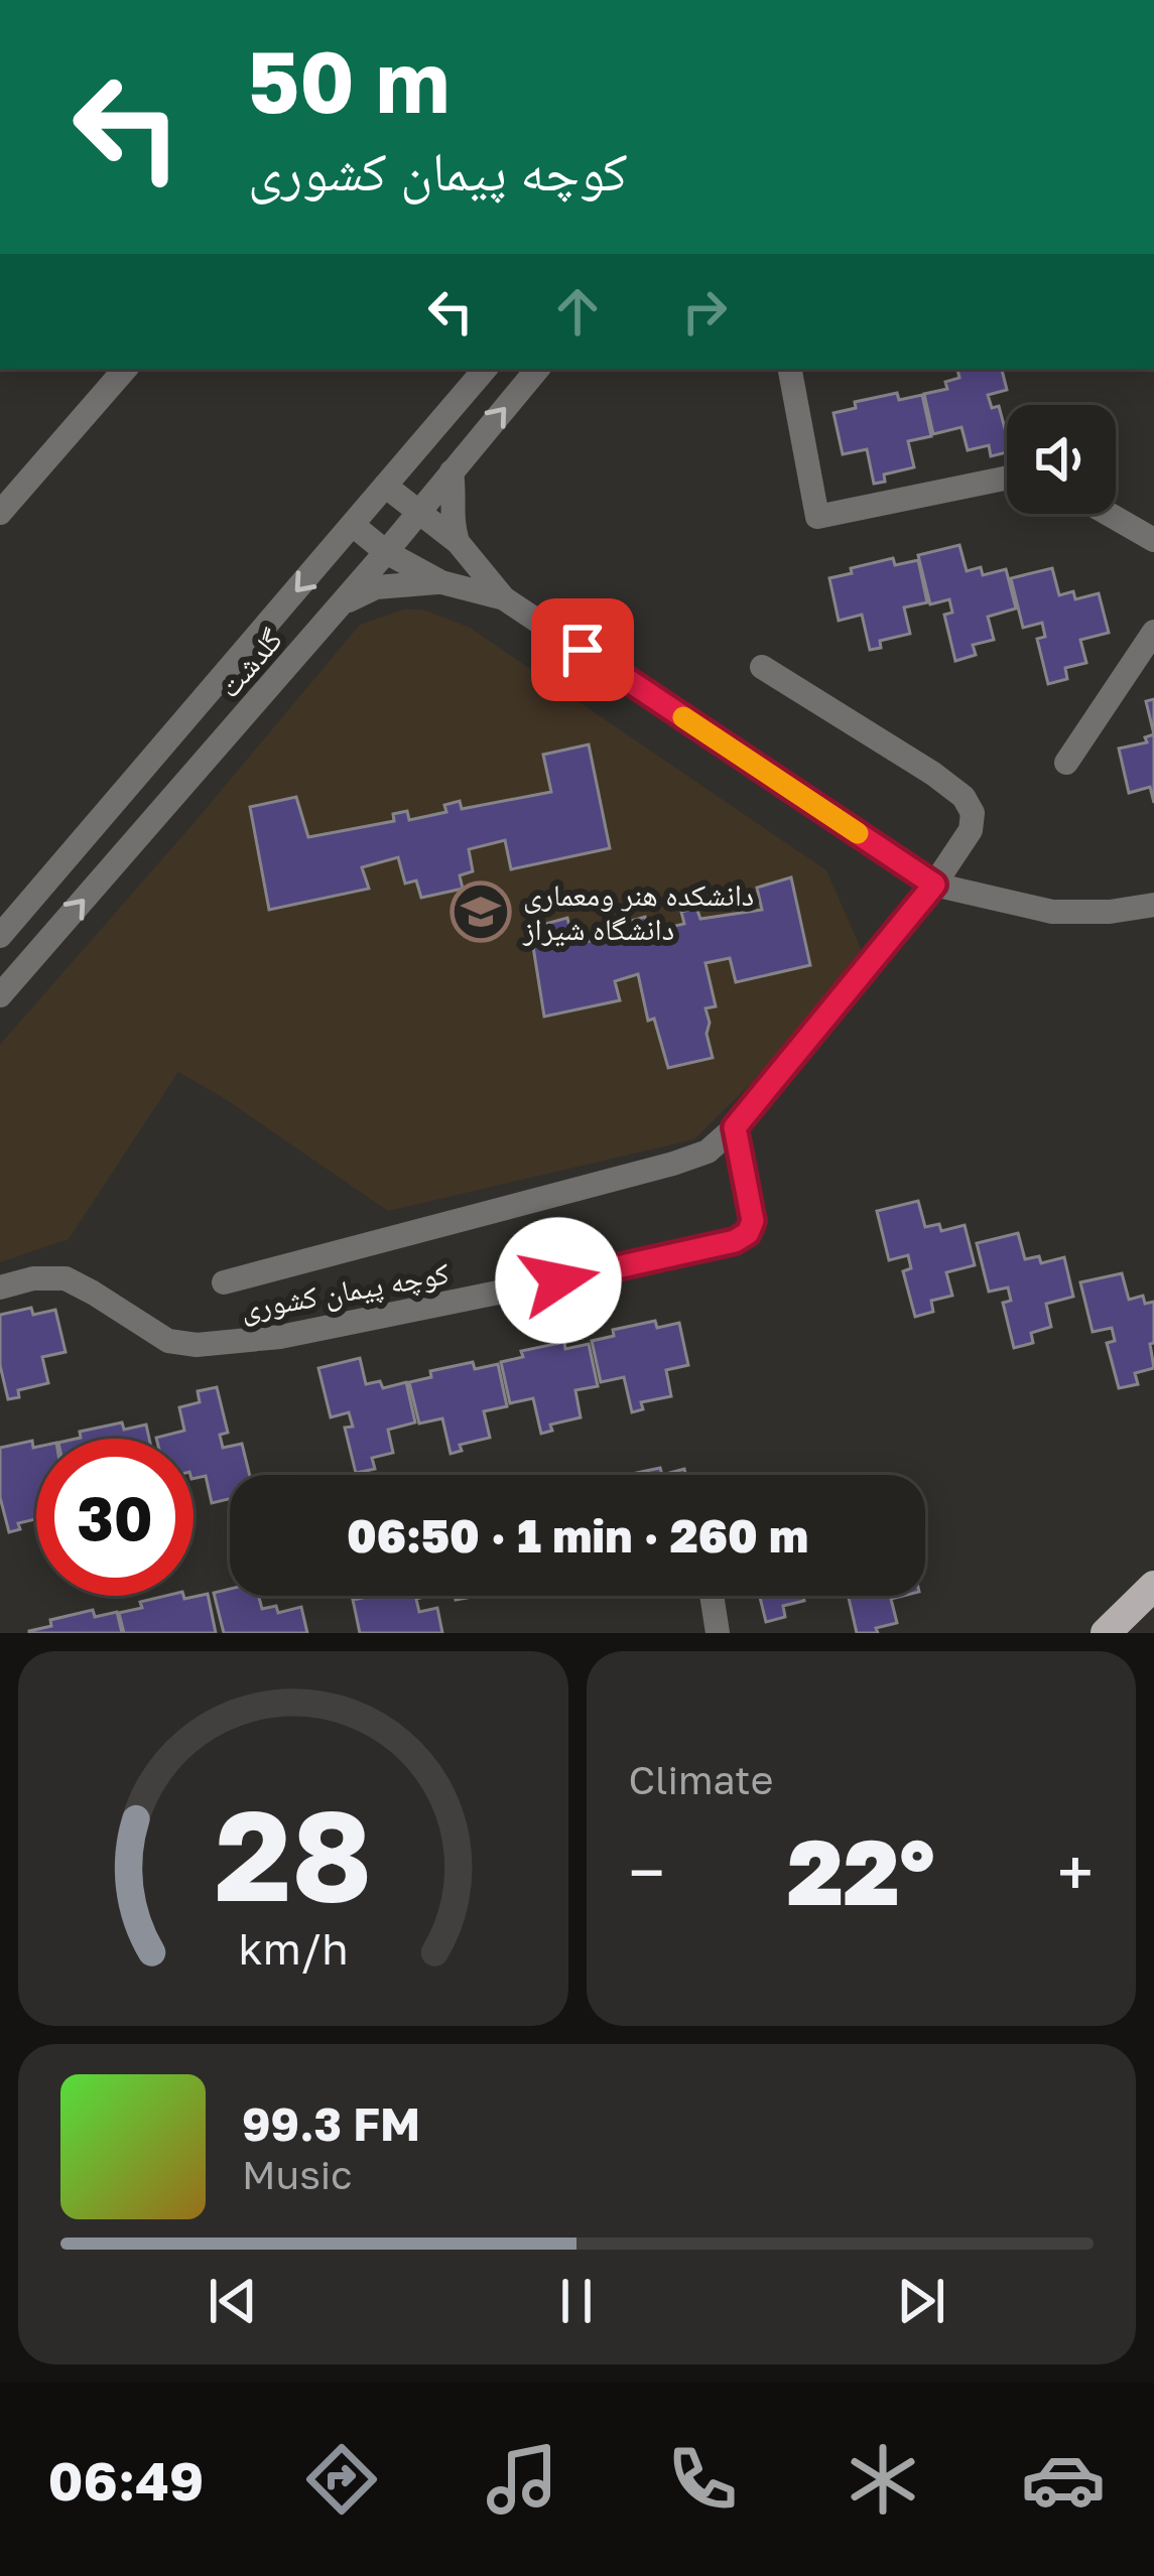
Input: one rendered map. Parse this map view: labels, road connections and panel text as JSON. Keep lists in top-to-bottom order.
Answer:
{
  "streets": {
    "street": ["گلدشت", "کوچه پیمان کشوری"]
  },
  "places": {
    "school or university": ["دانشکده هنر‌ ومعماری دانشگاه شیراز"]
  },
  "page": {
    "turn": ["50 m", "کوچه پیمان کشوری"],
    "limit": "30",
    "trip": "06:50 · 1 min · 260 m",
    "tile": "Climate",
    "heat": ["−", "22°", "+"],
    "song": ["99.3 FM", "Music"],
    "tabs": "06:49",
    "gauge": ["28", "km/h"]
  }
}
